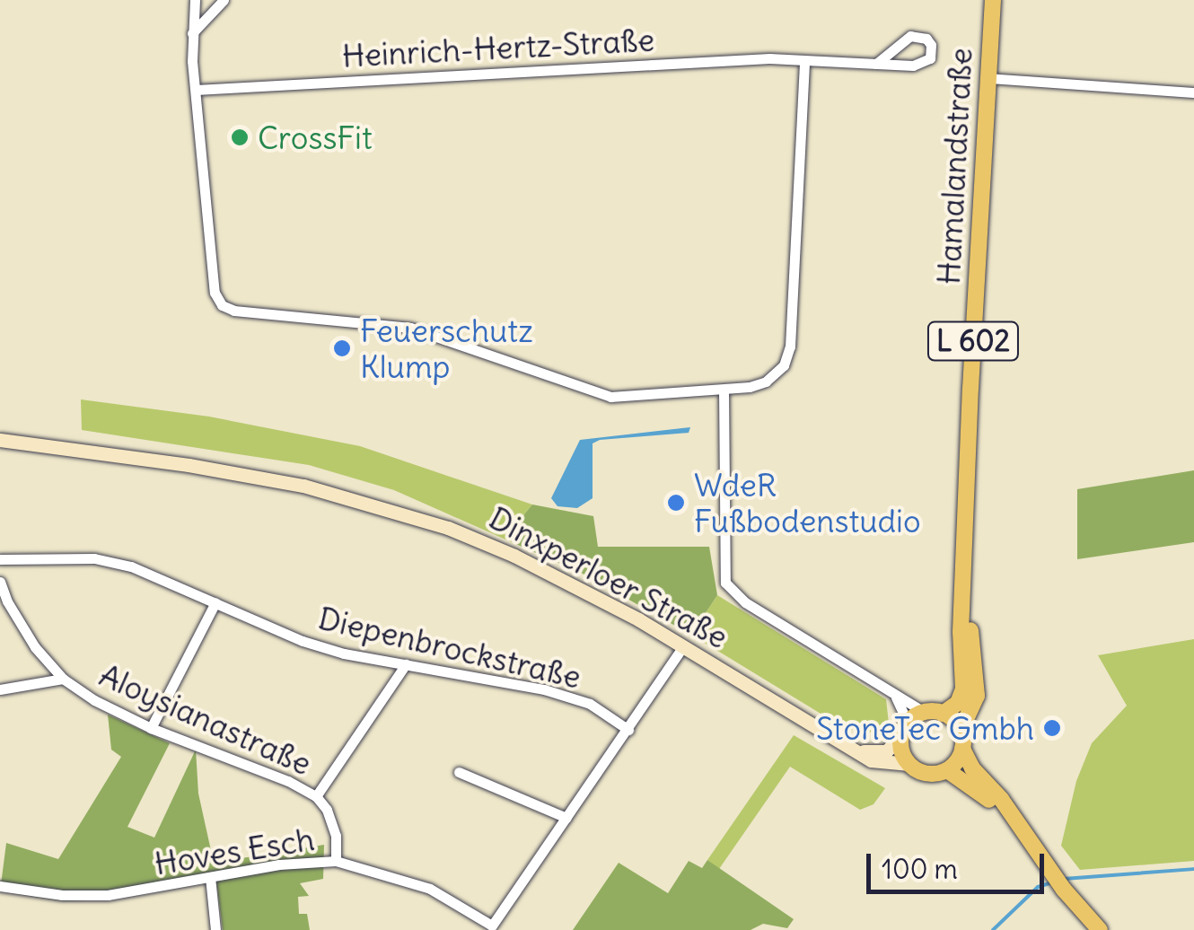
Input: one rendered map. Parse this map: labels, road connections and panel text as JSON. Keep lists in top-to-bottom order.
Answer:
{
  "streets": {
    "main road": ["Hamalandstraße", "L 602", "Dinxperloer Straße"],
    "street": [
      "Heinrich-Hertz-Straße",
      "Diepenbrockstraße",
      "Aloysianastraße",
      "Hoves Esch"
    ]
  },
  "crossings": [
    ["Hamalandstraße", "L 602"],
    ["Hamalandstraße", "Dinxperloer Straße"],
    ["L 602", "Dinxperloer Straße"],
    ["Dinxperloer Straße", "Hoves Esch"],
    ["Diepenbrockstraße", "Hoves Esch"],
    ["Aloysianastraße", "Hoves Esch"]
  ],
  "places": [
    "CrossFit",
    "Feuerschutz Klump",
    "WdeR Fußbodenstudio",
    "StoneTec Gmbh"
  ],
  "scale_bar": "100 m"
}
